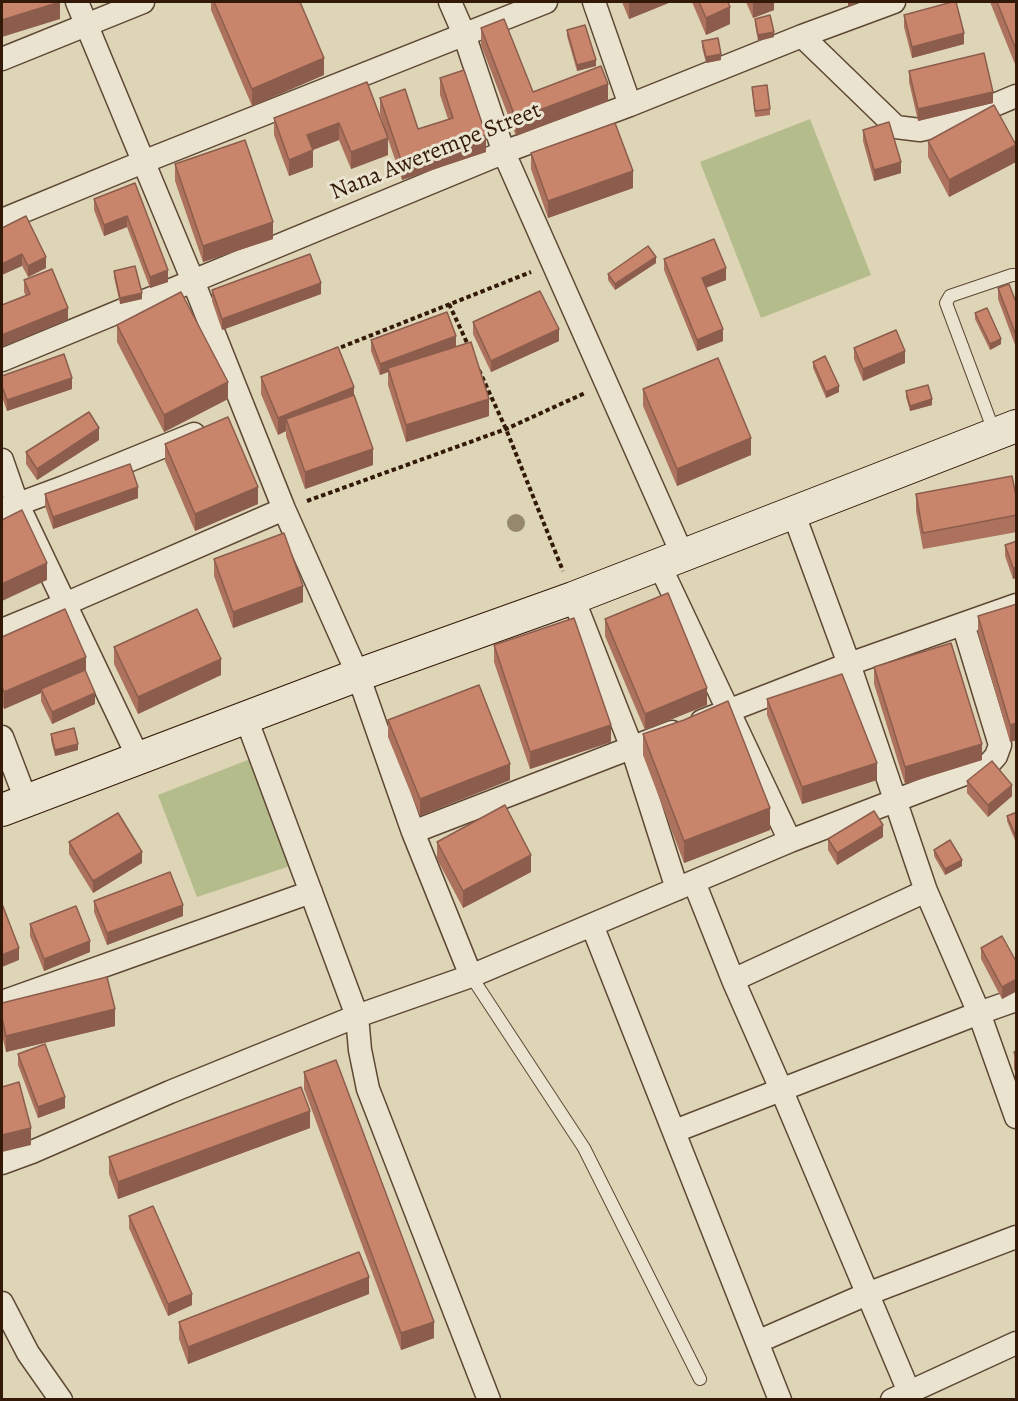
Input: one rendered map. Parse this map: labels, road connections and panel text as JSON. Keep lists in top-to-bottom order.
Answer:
{
  "streets": {
    "street": ["Nana Awerempe Street"]
  }
}
